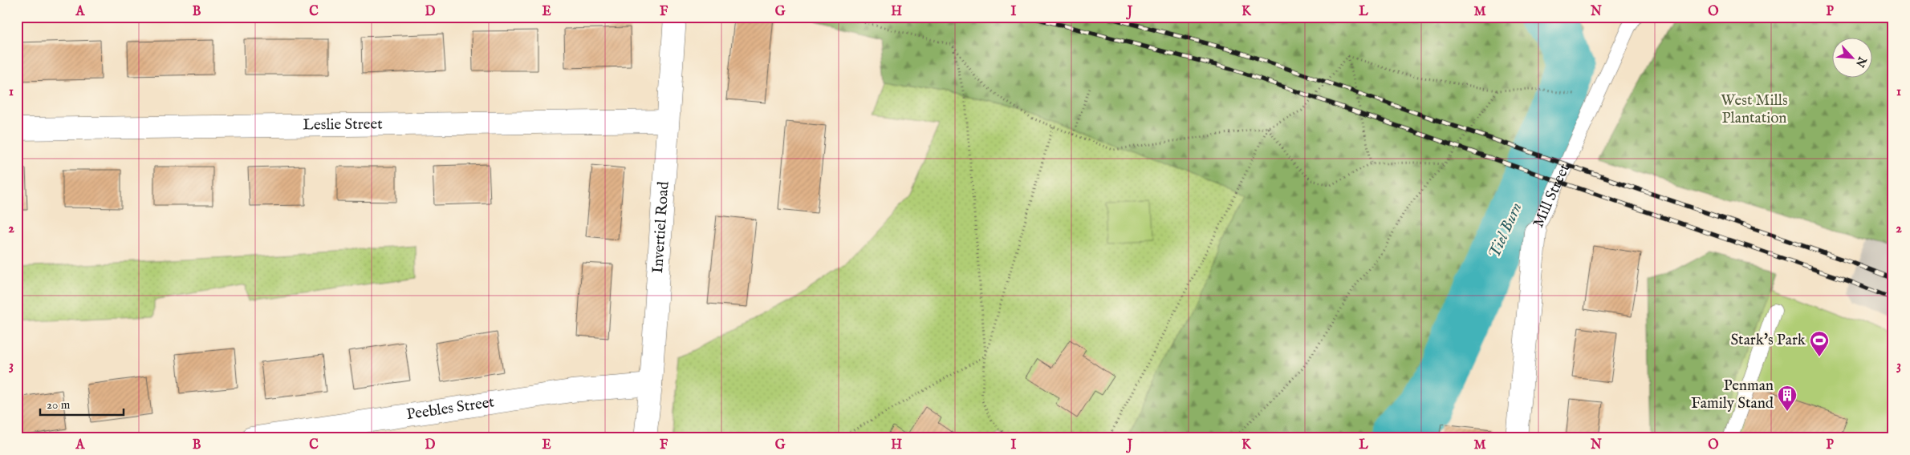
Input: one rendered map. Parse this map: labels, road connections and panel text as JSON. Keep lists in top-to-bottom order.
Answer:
{
  "streets": {
    "street": [
      "Leslie Street",
      "Mill Street",
      "Invertiel Road",
      "Peebles Street"
    ]
  },
  "crossings": [
    ["Leslie Street", "Invertiel Road"],
    ["Invertiel Road", "Peebles Street"]
  ],
  "water": ["Tiel Burn"],
  "parks": ["West Mills Plantation"],
  "places": {
    "sports": ["Stark's Park"],
    "building": ["Penman Family Stand"]
  },
  "scale_bar": "20 m",
  "north": "bottom right",
  "grid": {
    "columns": [
      "A",
      "B",
      "C",
      "D",
      "E",
      "F",
      "G",
      "H",
      "I",
      "J",
      "K",
      "L",
      "M",
      "N",
      "O",
      "P"
    ],
    "rows": ["1", "2", "3"]
  }
}
